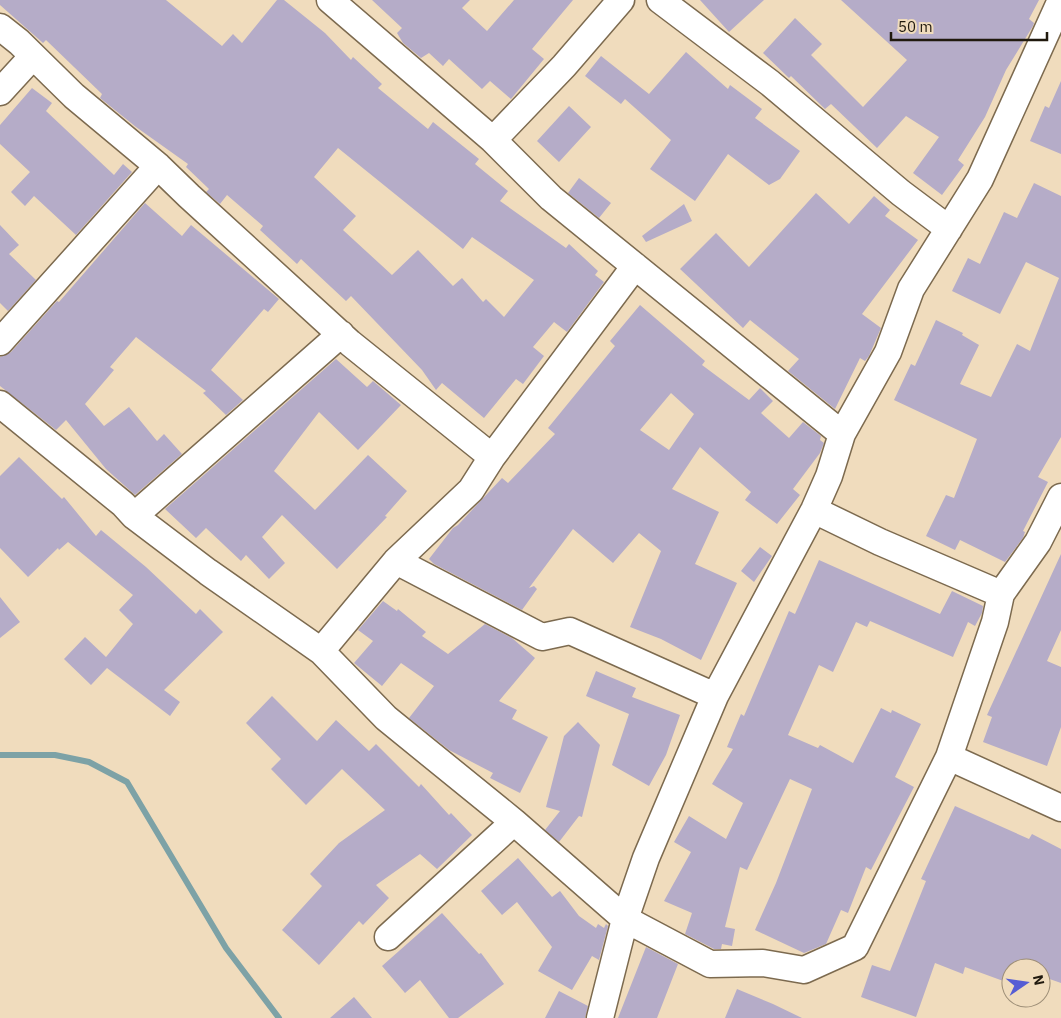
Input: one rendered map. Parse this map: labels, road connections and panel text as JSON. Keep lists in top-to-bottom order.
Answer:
{
  "scale_bar": "50 m",
  "north": "right"
}
